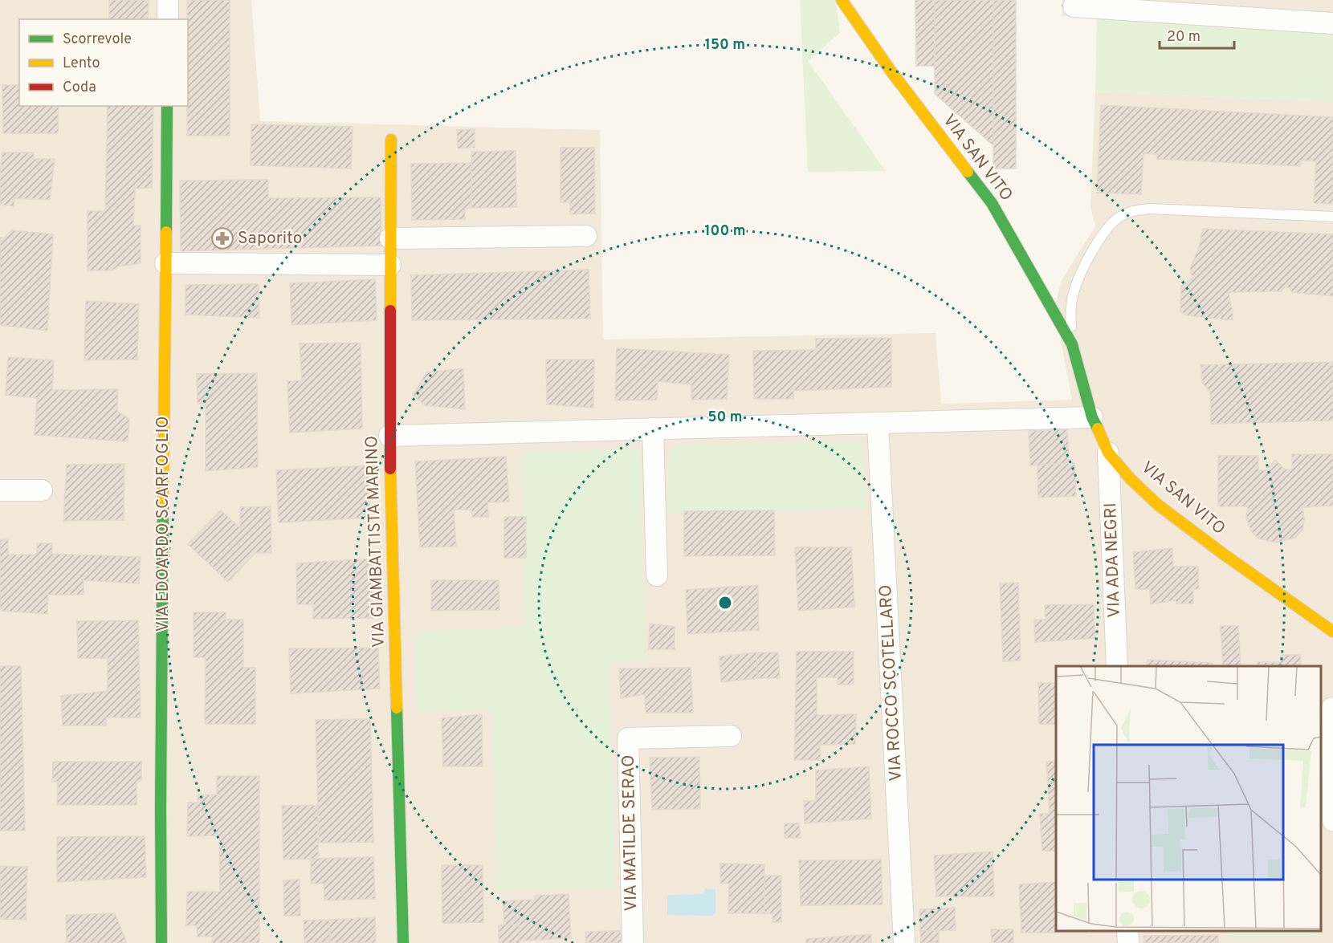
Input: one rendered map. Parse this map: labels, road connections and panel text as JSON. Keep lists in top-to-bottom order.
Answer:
{
  "streets": {
    "street": [
      "VIA SAN VITO",
      "VIA EDOARDO SCARFOGLIO",
      "VIA GIAMBATTISTA MARINO",
      "VIA ADA NEGRI",
      "VIA ROCCO SCOTELLARO",
      "VIA MATILDE SERAO"
    ]
  },
  "crossings": [
    ["VIA SAN VITO", "VIA ADA NEGRI"]
  ],
  "places": {
    "pharmacy": ["Saporito"]
  },
  "legend": ["Scorrevole", "Lento", "Coda"],
  "scale_bar": "20 m",
  "rings": ["150 m", "100 m", "50 m"]
}
